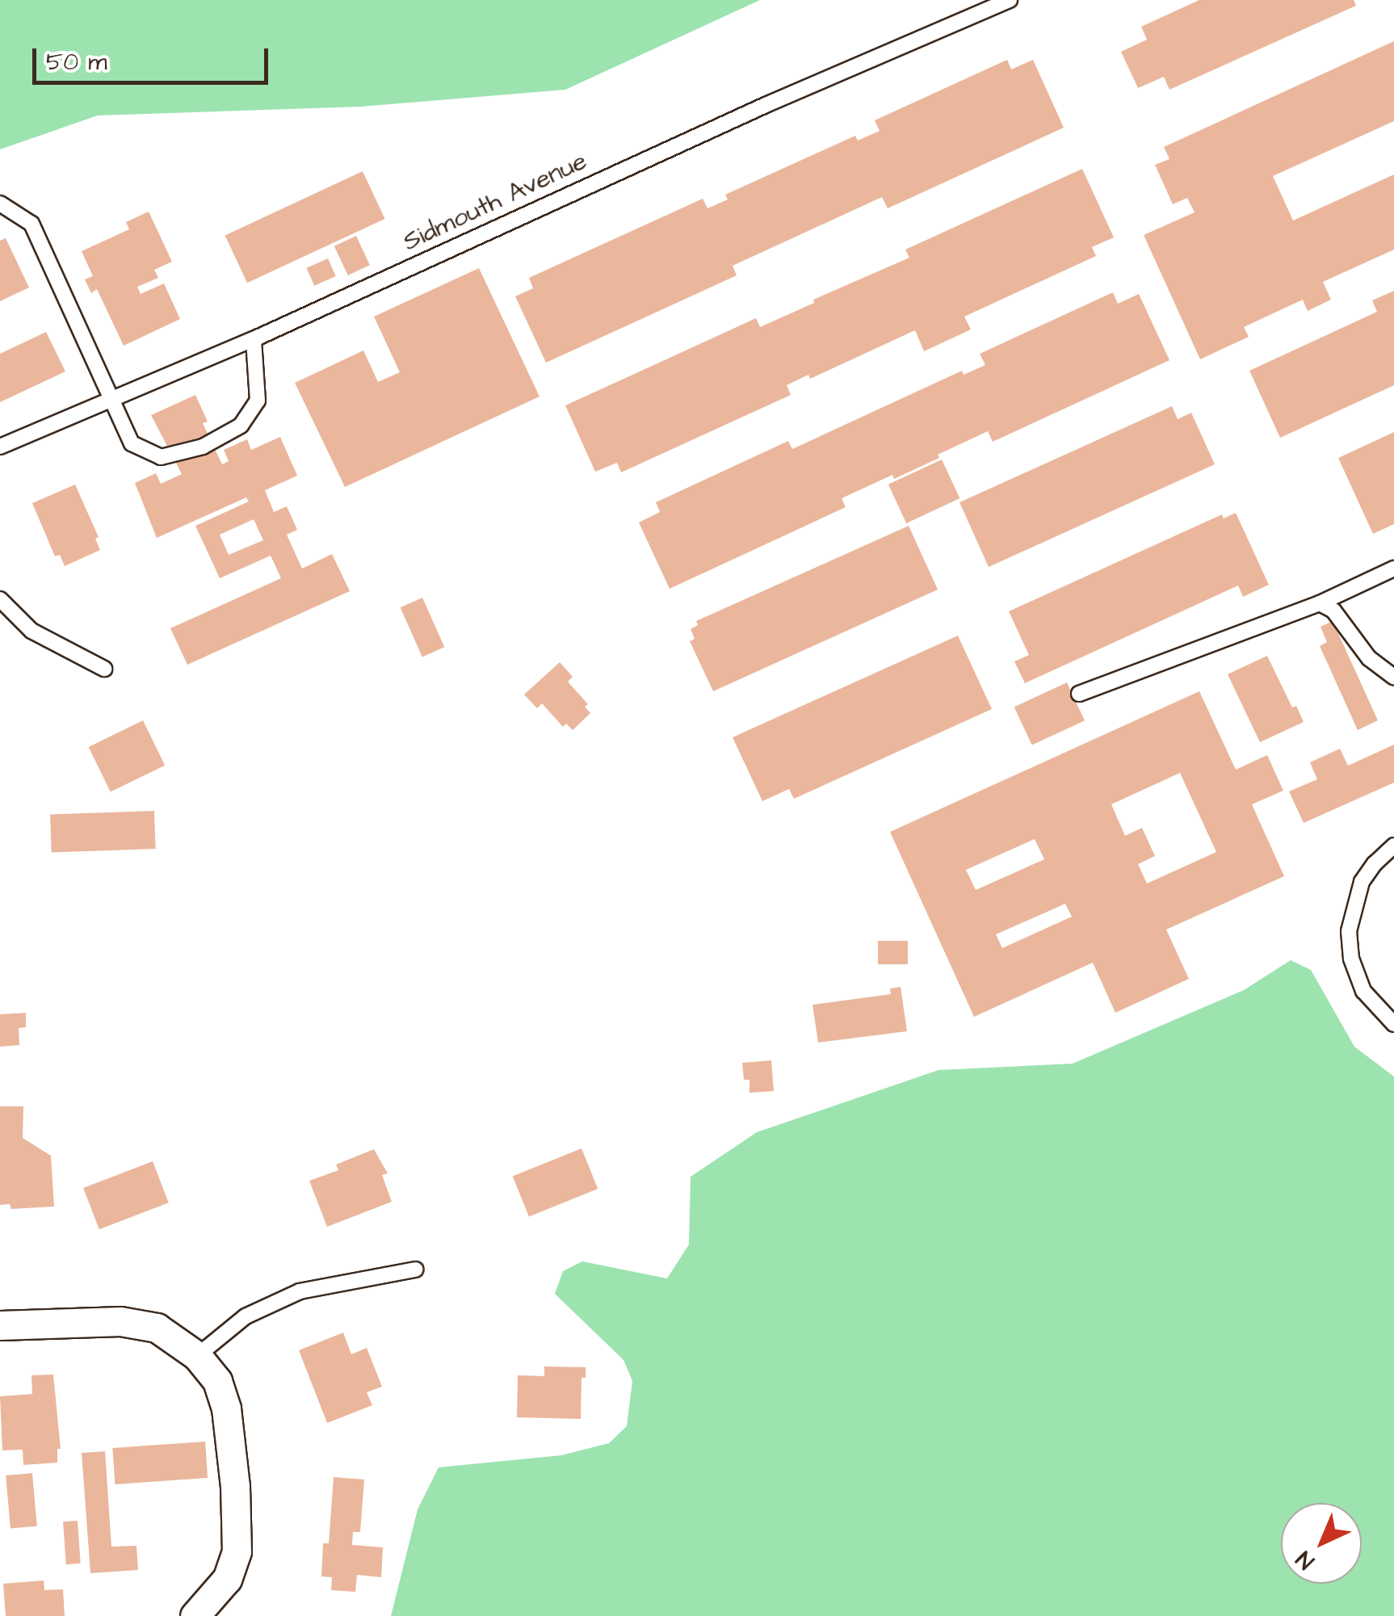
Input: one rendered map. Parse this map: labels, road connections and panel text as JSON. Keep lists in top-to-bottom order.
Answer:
{
  "streets": {
    "lane": ["Sidmouth Avenue"]
  },
  "scale_bar": "50 m",
  "north": "bottom left"
}
